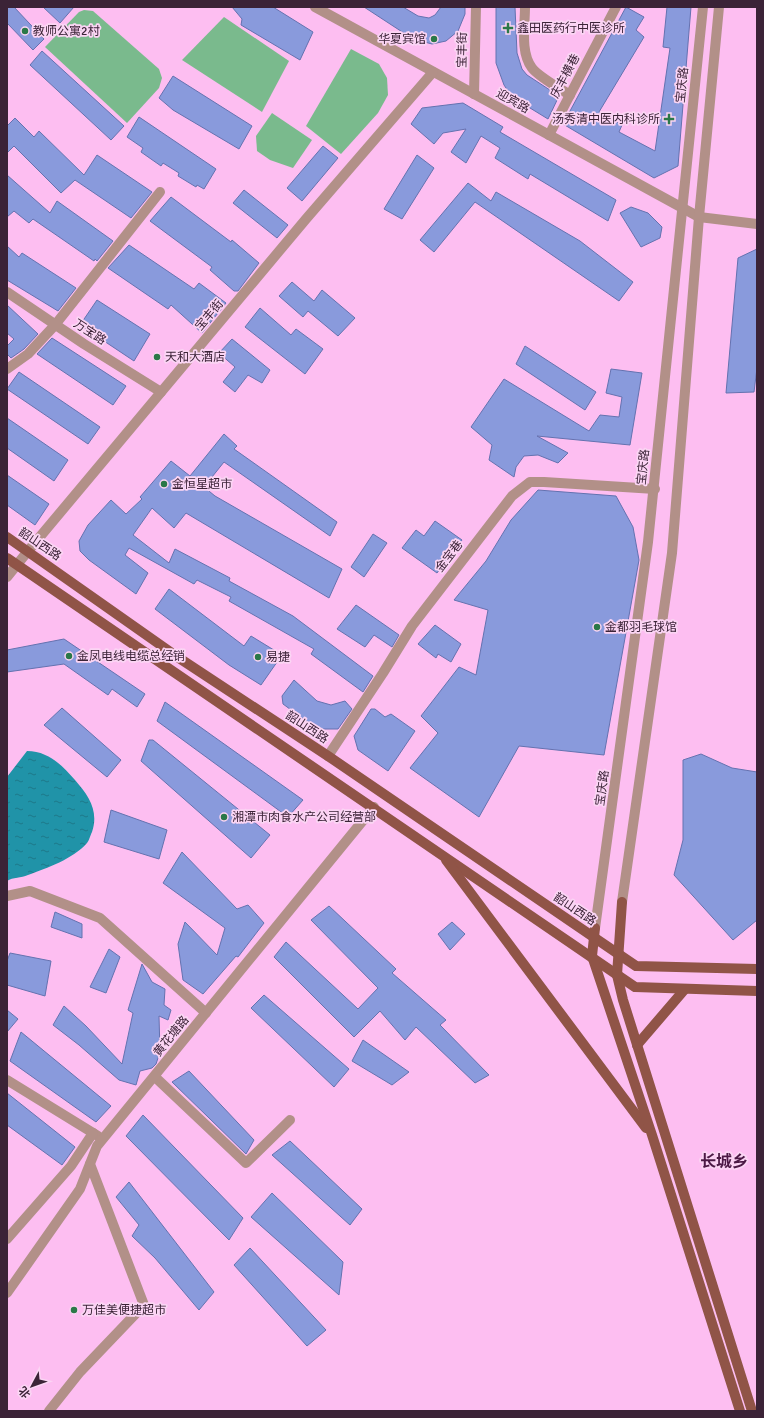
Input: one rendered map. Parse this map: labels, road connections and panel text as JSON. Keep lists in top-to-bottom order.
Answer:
{
  "streets": {
    "main road": ["韶山西路"],
    "street": [
      "宝丰街",
      "庆丰横巷",
      "宝庆路",
      "迎宾路",
      "万宝路",
      "金宝巷",
      "黄花塘路"
    ]
  },
  "crossings": [
    ["宝丰街", "迎宾路"],
    ["宝丰街", "万宝路"],
    ["宝丰街", "韶山西路"],
    ["庆丰横巷", "迎宾路"],
    ["宝庆路", "迎宾路"],
    ["宝庆路", "韶山西路"],
    ["宝庆路", "金宝巷"],
    ["韶山西路", "金宝巷"]
  ],
  "districts": ["长城乡"],
  "places": {
    "health": ["鑫田医药行中医诊所", "汤秀清中医内科诊所"],
    "other": [
      "教师公寓2村",
      "华夏宾馆",
      "天和大酒店",
      "金恒星超市",
      "金都羽毛球馆",
      "金凤电线电缆总经销",
      "易捷",
      "湘潭市肉食水产公司经营部",
      "万佳美便捷超市"
    ]
  },
  "north": "bottom left"
}
